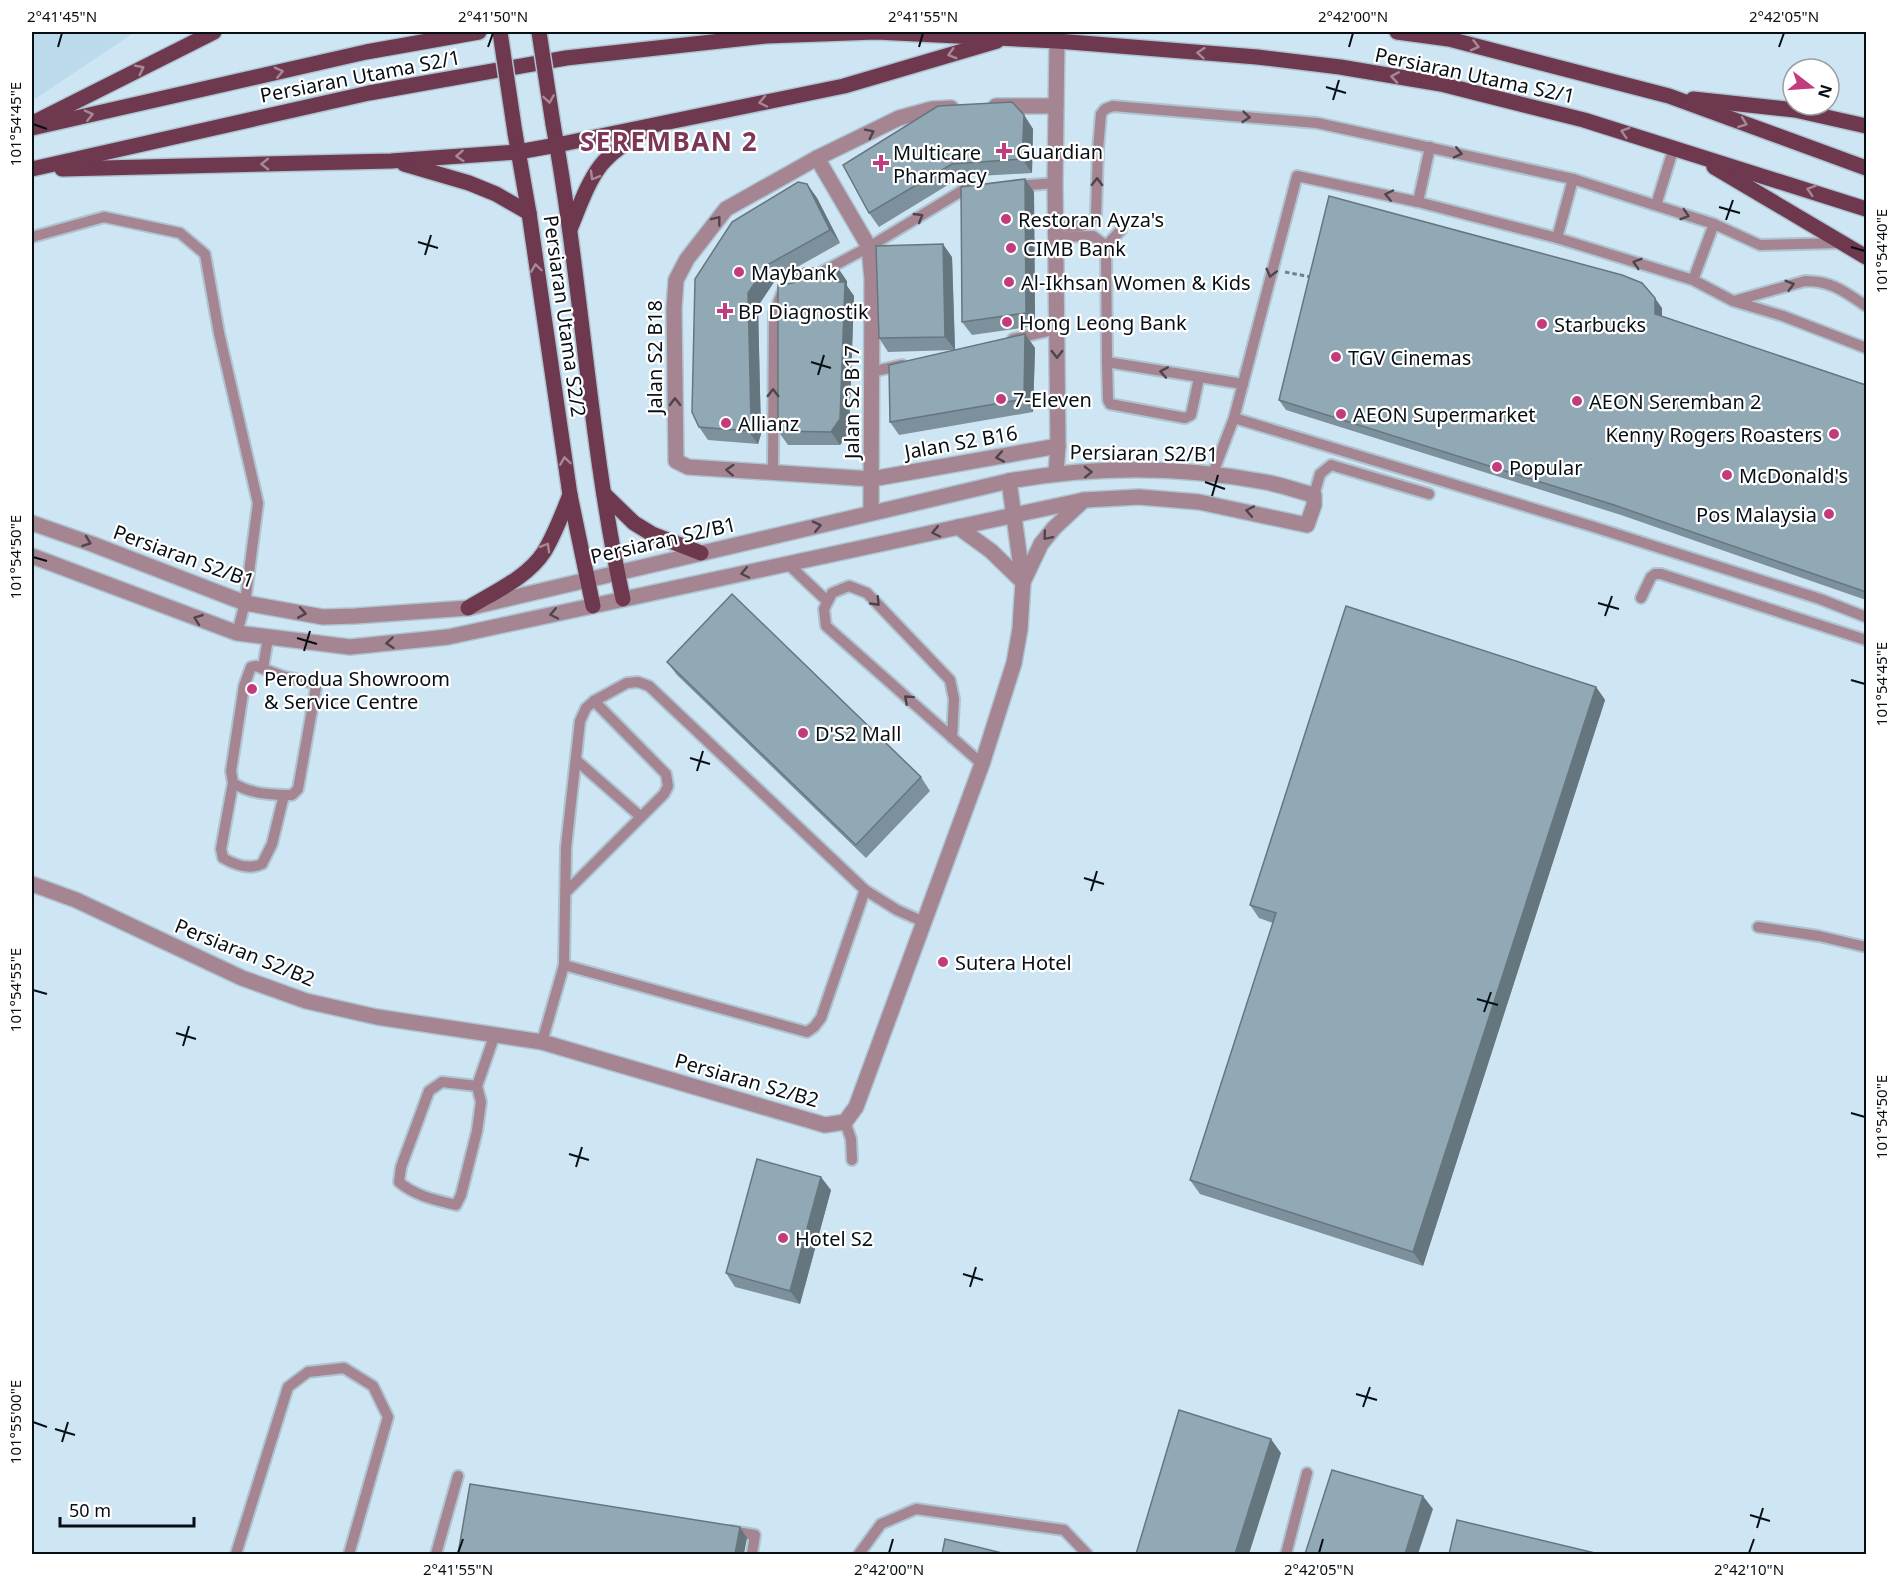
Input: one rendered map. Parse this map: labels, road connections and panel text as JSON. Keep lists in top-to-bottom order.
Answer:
{
  "streets": {
    "main road": ["Persiaran Utama S2/1", "Persiaran Utama S2/2"],
    "street": [
      "Jalan S2 B18",
      "Jalan S2 B17",
      "Jalan S2 B16",
      "Persiaran S2/B1",
      "Persiaran S2/B2"
    ]
  },
  "crossings": [
    ["Persiaran Utama S2/2", "Persiaran S2/B1"],
    ["Jalan S2 B18", "Jalan S2 B17"],
    ["Jalan S2 B18", "Jalan S2 B16"],
    ["Jalan S2 B17", "Jalan S2 B16"],
    ["Jalan S2 B17", "Persiaran S2/B1"]
  ],
  "districts": ["SEREMBAN 2"],
  "places": {
    "health": ["Guardian", "Multicare Pharmacy", "BP Diagnostik"],
    "other": [
      "Restoran Ayza's",
      "CIMB Bank",
      "Maybank",
      "Al-Ikhsan Women & Kids",
      "Hong Leong Bank",
      "Starbucks",
      "TGV Cinemas",
      "7-Eleven",
      "AEON Seremban 2",
      "AEON Supermarket",
      "Allianz",
      "Kenny Rogers Roasters",
      "Popular",
      "McDonald's",
      "Pos Malaysia",
      "Perodua Showroom & Service Centre",
      "D'S2 Mall",
      "Sutera Hotel",
      "Hotel S2"
    ]
  },
  "scale_bar": "50 m",
  "north": "right",
  "coordinates": [
    "2°41'45\"N",
    "2°41'50\"N",
    "2°41'55\"N",
    "2°42'00\"N",
    "2°42'05\"N",
    "101°54'45\"E",
    "101°54'40\"E",
    "101°54'50\"E",
    "101°54'55\"E",
    "101°55'00\"E",
    "2°42'10\"N"
  ]
}
